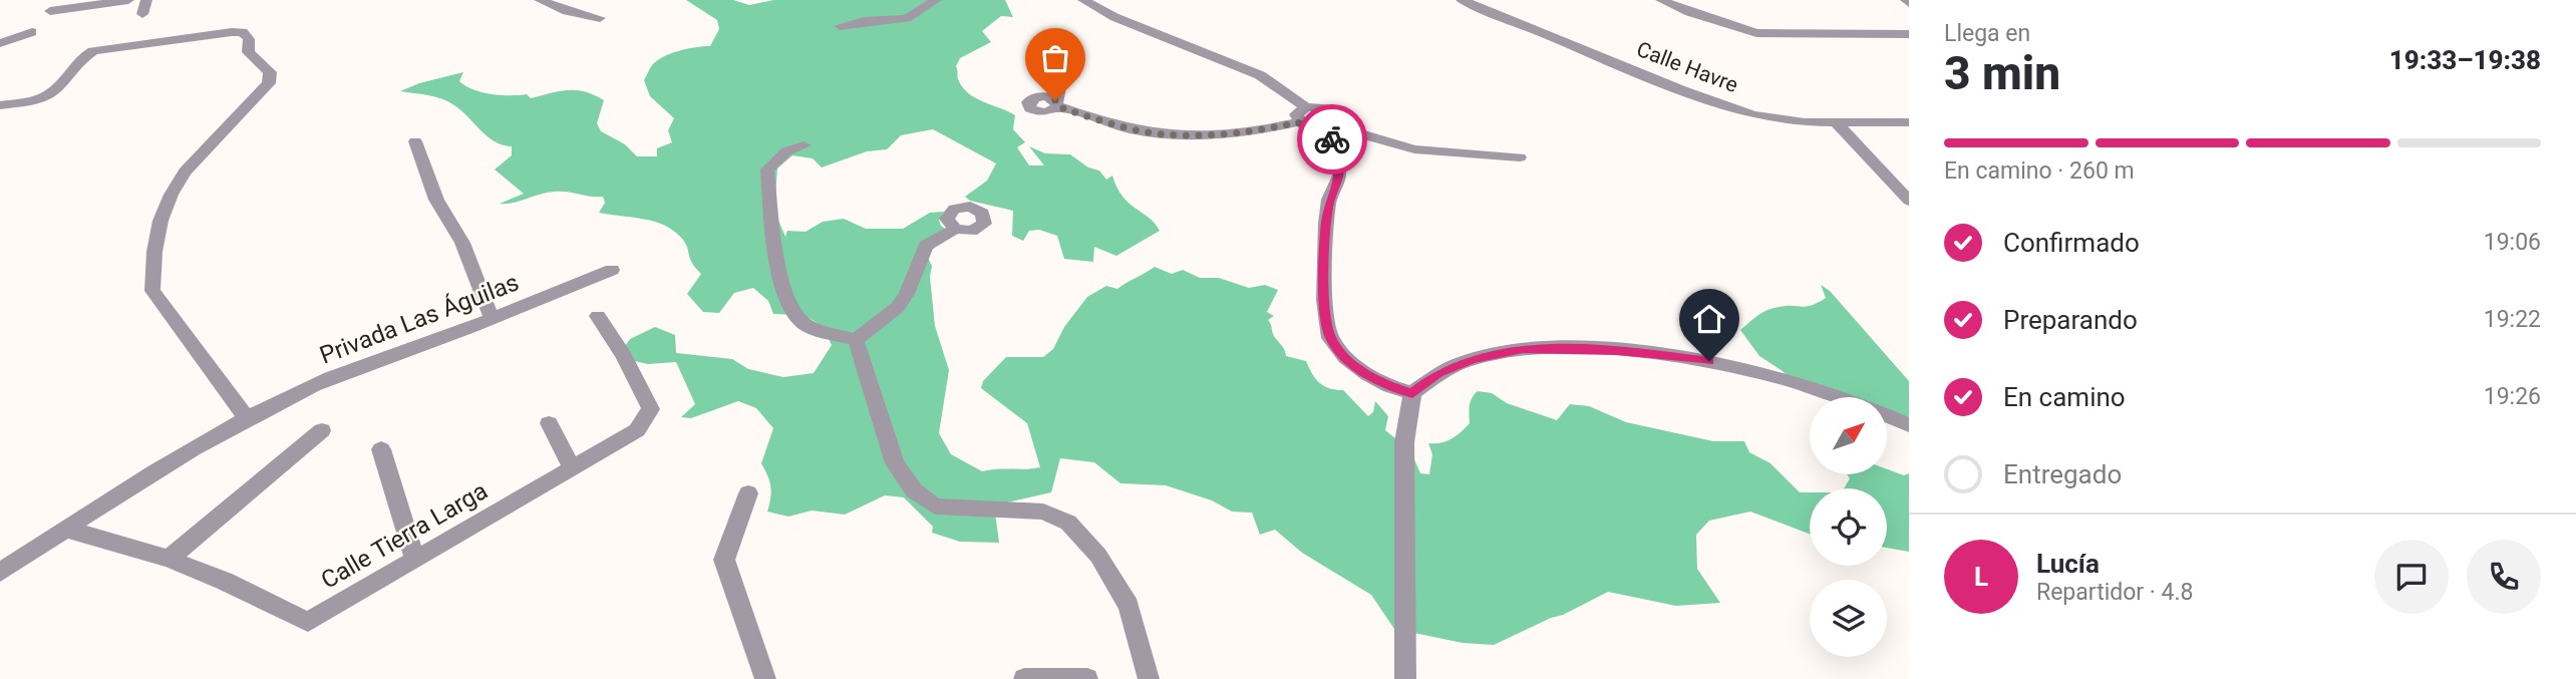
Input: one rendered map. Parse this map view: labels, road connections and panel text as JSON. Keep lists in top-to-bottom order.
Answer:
{
  "streets": {
    "street": ["Calle Havre", "Privada Las Águilas", "Calle Tierra Larga"]
  },
  "crossings": [
    ["Privada Las Águilas", "Calle Tierra Larga"]
  ],
  "north": "top right",
  "page": {
    "heading": ["3 min", "Llega en", "19:33–19:38"],
    "panel": ["Lucía", "Repartidor · 4.8"],
    "bar": "En camino · 260 m",
    "list": [
      ["Confirmado", "19:06"],
      ["Preparando", "19:22"],
      ["En camino", "19:26"],
      "Entregado"
    ],
    "round": "L"
  }
}
